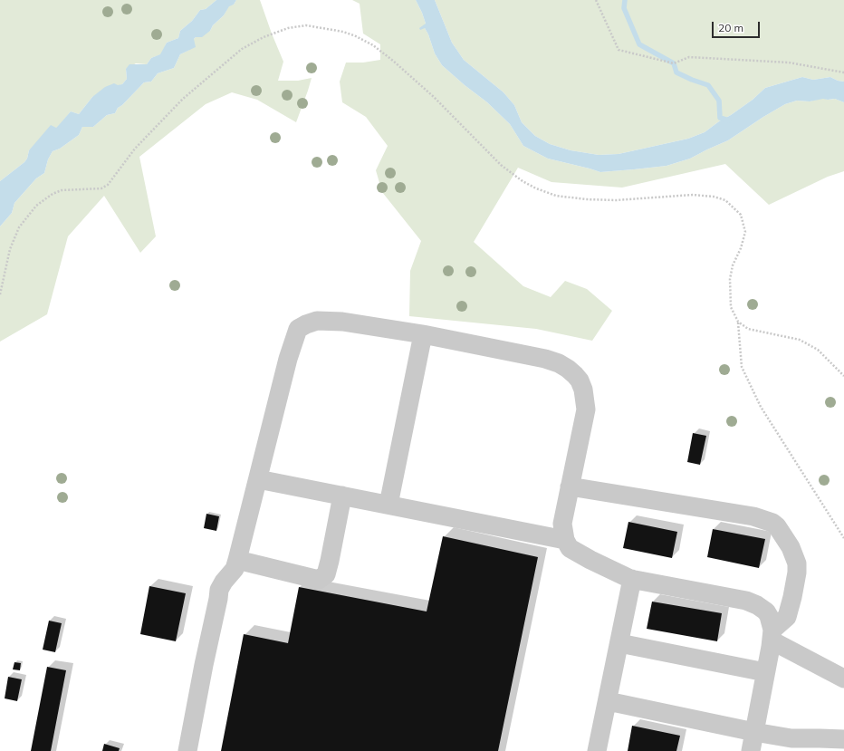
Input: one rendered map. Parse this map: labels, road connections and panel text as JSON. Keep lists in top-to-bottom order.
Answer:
{
  "scale_bar": "20 m"
}
